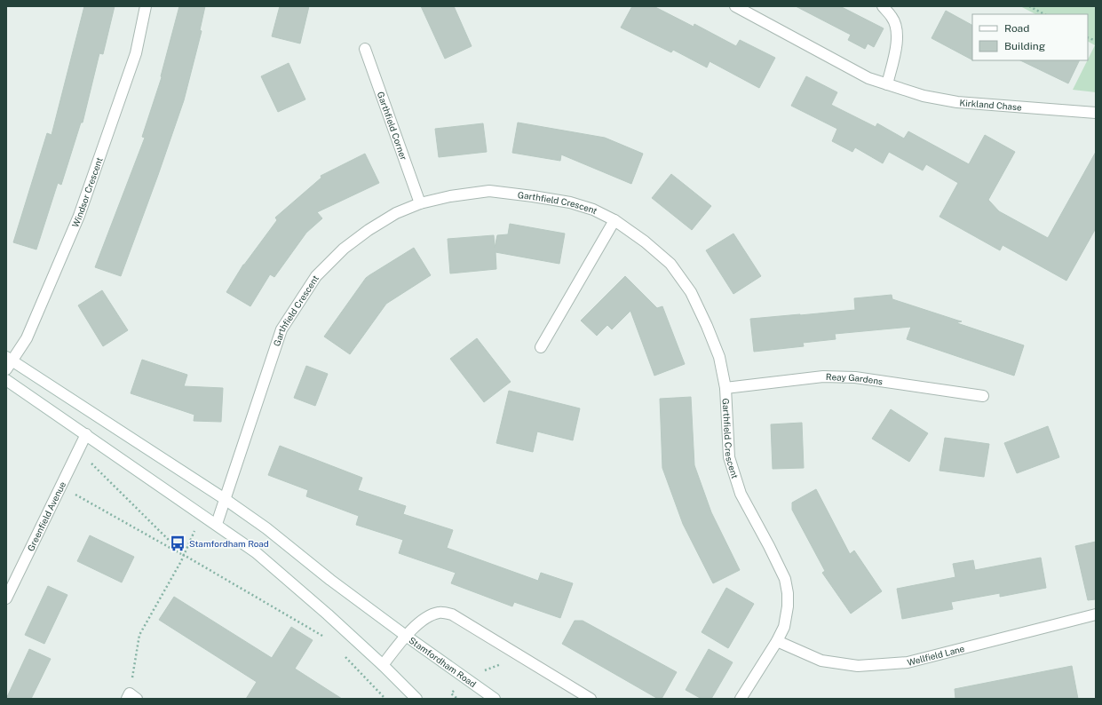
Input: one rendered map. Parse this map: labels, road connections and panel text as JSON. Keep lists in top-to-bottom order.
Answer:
{
  "streets": {
    "street": [
      "Kirkland Chase",
      "Garthfield Corner",
      "Windsor Crescent",
      "Garthfield Crescent",
      "Reay Gardens",
      "Greenfield Avenue",
      "Wellfield Lane",
      "Stamfordham Road"
    ]
  },
  "crossings": [
    ["Garthfield Corner", "Garthfield Crescent"],
    ["Windsor Crescent", "Stamfordham Road"],
    ["Garthfield Crescent", "Reay Gardens"],
    ["Garthfield Crescent", "Wellfield Lane"],
    ["Garthfield Crescent", "Stamfordham Road"]
  ],
  "places": {
    "bus stop": ["Stamfordham Road"]
  },
  "legend": ["Road", "Building"]
}
